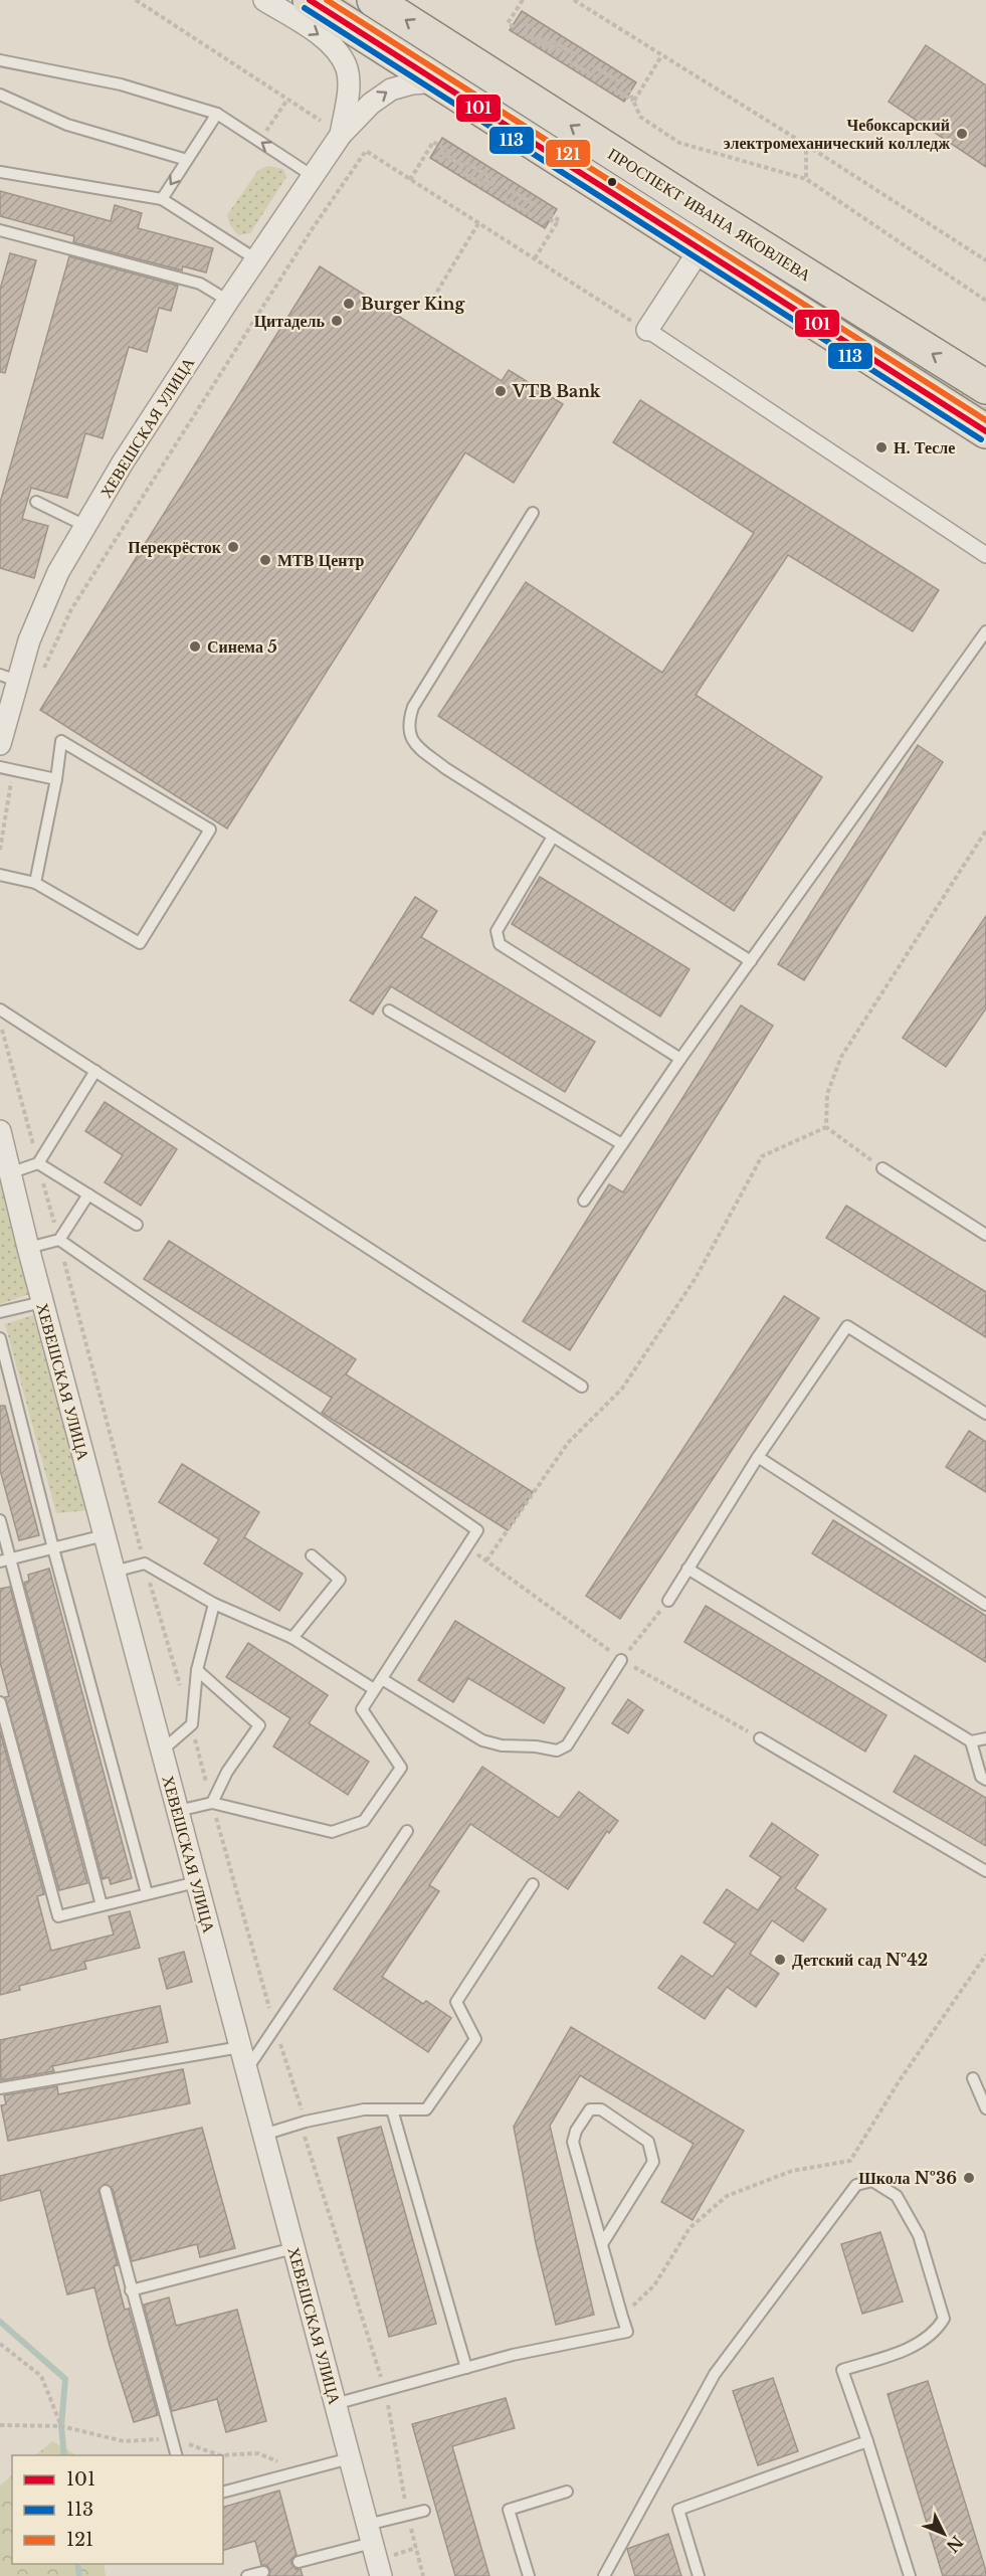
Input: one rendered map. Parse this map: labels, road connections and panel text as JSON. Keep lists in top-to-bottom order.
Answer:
{
  "streets": {
    "main road": ["ПРОСПЕКТ ИВАНА ЯКОВЛЕВА"],
    "street": ["ХЕВЕШСКАЯ УЛИЦА"]
  },
  "crossings": [
    ["ПРОСПЕКТ ИВАНА ЯКОВЛЕВА", "ХЕВЕШСКАЯ УЛИЦА"]
  ],
  "places": [
    "Чебоксарский электромеханический колледж",
    "Burger King",
    "Цитадель",
    "VTB Bank",
    "Н. Тесле",
    "Перекрёсток",
    "МТВ Центр",
    "Синема 5",
    "Детский сад №42",
    "Школа №36"
  ],
  "lines": ["transit line 101", "transit line 121", "transit line 113"],
  "legend": ["101", "113", "121"],
  "north": "bottom right"
}
